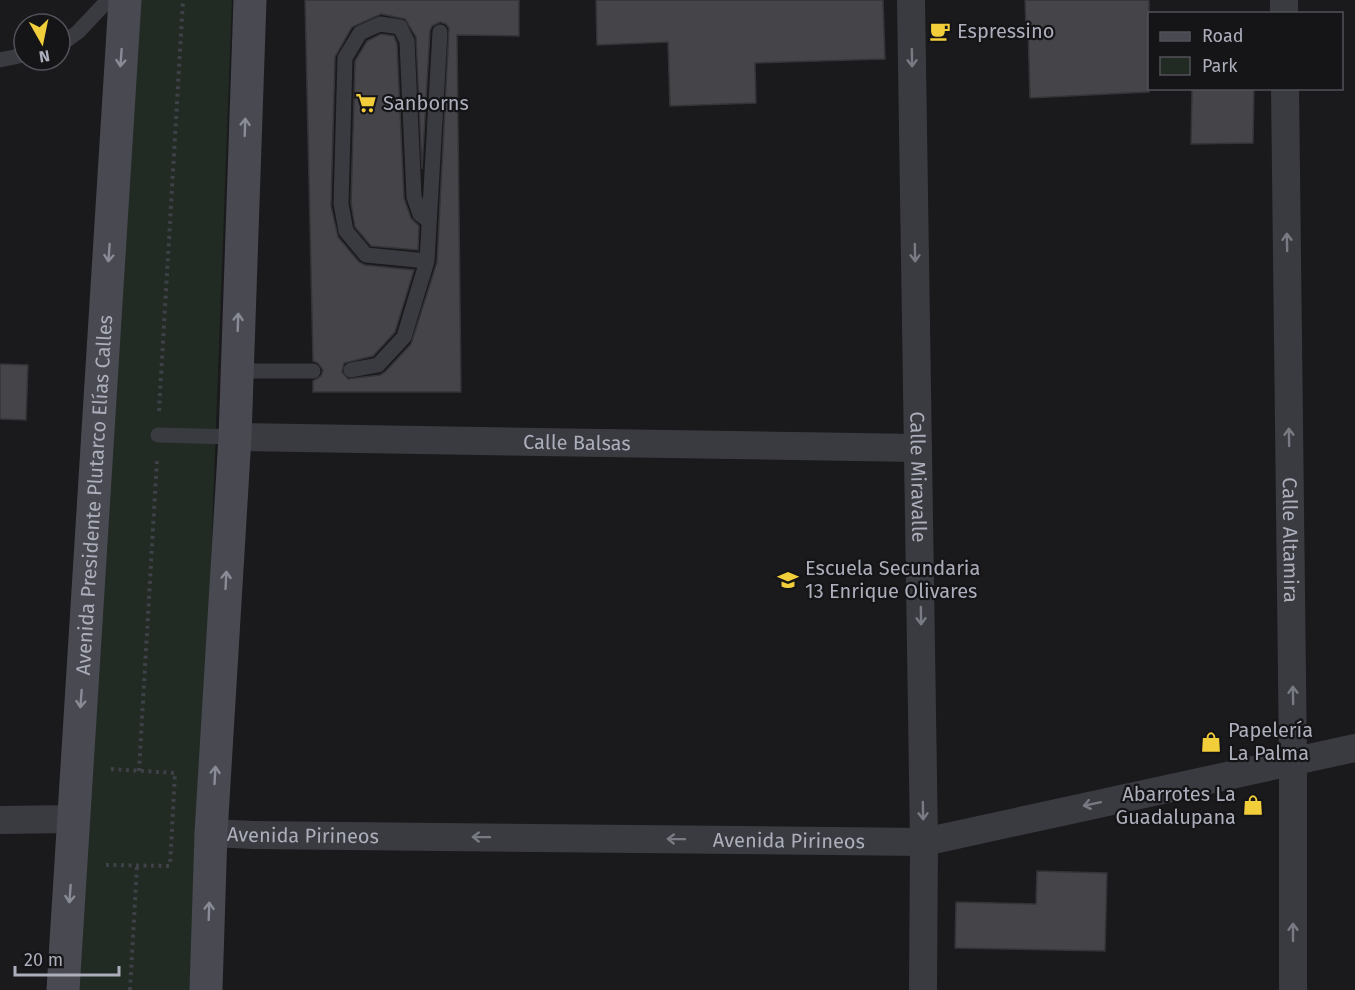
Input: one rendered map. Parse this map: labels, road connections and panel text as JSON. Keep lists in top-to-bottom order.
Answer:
{
  "streets": {
    "main road": ["Avenida Presidente Plutarco Elías Calles"],
    "street": [
      "Calle Balsas",
      "Calle Miravalle",
      "Calle Altamira",
      "Avenida Pirineos"
    ]
  },
  "crossings": [
    ["Calle Balsas", "Calle Miravalle"],
    ["Calle Miravalle", "Avenida Pirineos"],
    ["Calle Altamira", "Avenida Pirineos"]
  ],
  "one_way": ["Calle Miravalle", "Calle Altamira", "Avenida Pirineos"],
  "places": {
    "cafe": ["Espressino"],
    "supermarket": ["Sanborns"],
    "school or university": ["Escuela Secundaria 13 Enrique Olivares"],
    "shop": ["Papelería La Palma", "Abarrotes La Guadalupana"]
  },
  "legend": ["Road", "Park"],
  "scale_bar": "20 m",
  "north": "bottom"
}
